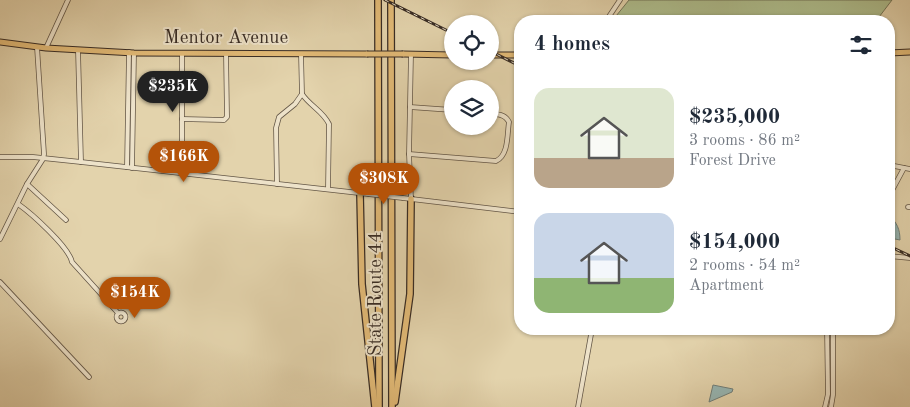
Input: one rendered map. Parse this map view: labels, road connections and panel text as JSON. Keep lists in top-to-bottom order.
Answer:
{
  "streets": {
    "highway": ["State Route 44"],
    "main road": ["Mentor Avenue"]
  },
  "page": {
    "heading": "4 homes",
    "price": [
      "$235K",
      "$166K",
      "$308K",
      "$154K"
    ],
    "list": [
      {
        "name": "$235,000",
        "note": "3 rooms · 86 m² · Forest Drive"
      },
      {
        "name": "$154,000",
        "note": "2 rooms · 54 m² · Apartment"
      }
    ]
  }
}
